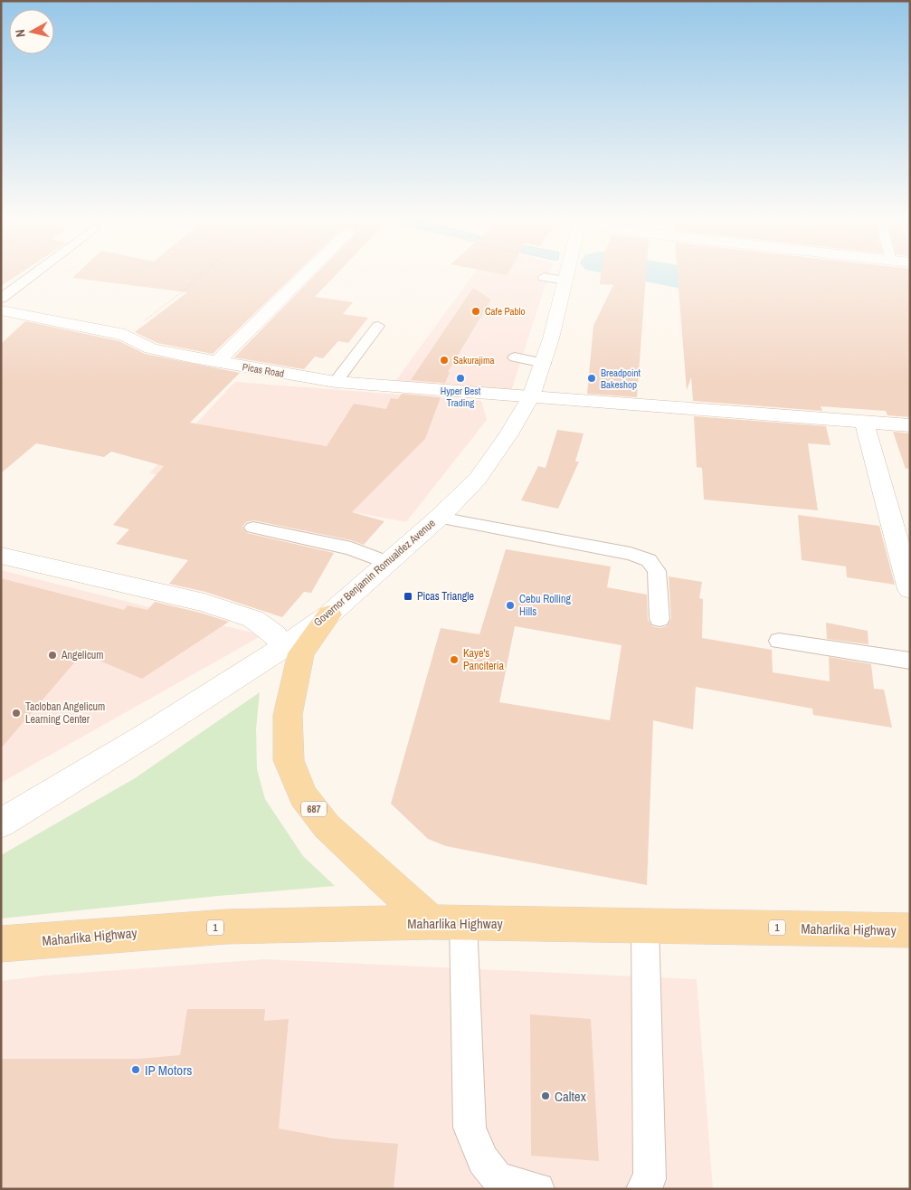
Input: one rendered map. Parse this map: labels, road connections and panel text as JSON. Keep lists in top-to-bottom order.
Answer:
{
  "streets": {
    "main road": ["687", "Maharlika Highway", "1"],
    "street": ["Picas Road", "Governor Benjamin Romualdez Avenue"]
  },
  "crossings": [
    ["Picas Road", "Governor Benjamin Romualdez Avenue"],
    ["Governor Benjamin Romualdez Avenue", "687"],
    ["687", "Maharlika Highway"]
  ],
  "places": {
    "other": [
      "Cafe Pablo",
      "Sakurajima",
      "Hyper Best Trading",
      "Breadpoint Bakeshop",
      "Cebu Rolling Hills",
      "Angelicum",
      "Kaye's Panciteria",
      "Tacloban Angelicum Learning Center",
      "IP Motors",
      "Caltex"
    ],
    "transit": ["Picas Triangle"]
  },
  "north": "left"
}
